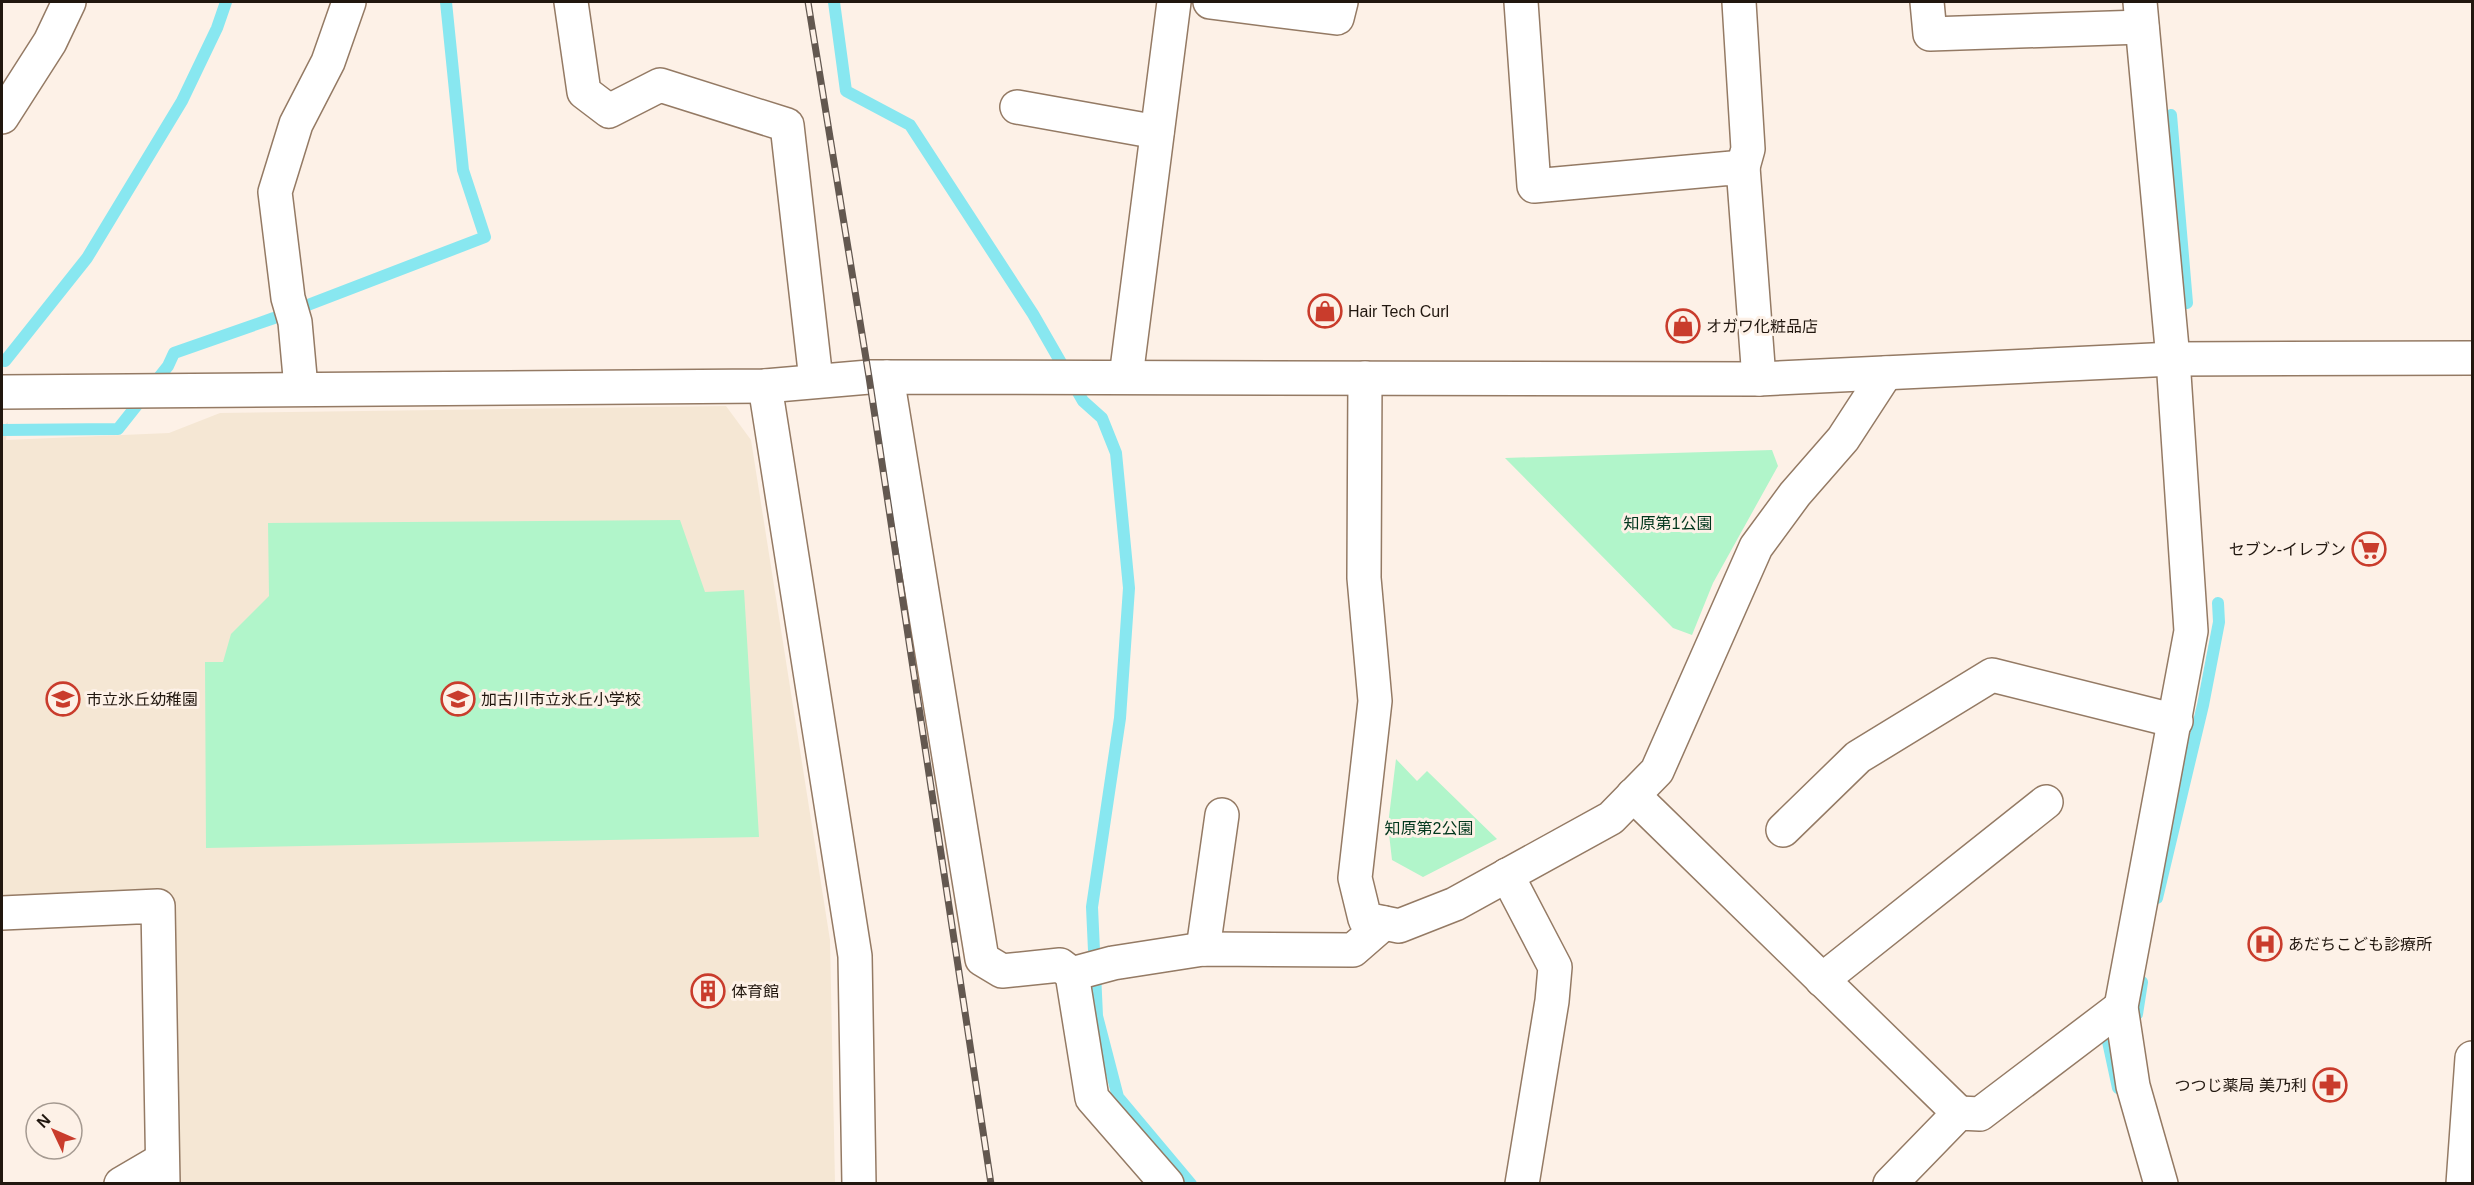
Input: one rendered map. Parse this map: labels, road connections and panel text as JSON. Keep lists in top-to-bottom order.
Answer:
{
  "parks": ["知原第1公園", "知原第2公園"],
  "places": {
    "shop": ["Hair Tech Curl", "オガワ化粧品店"],
    "supermarket": ["セブン-イレブン"],
    "school or university": ["市立氷丘幼稚園", "加古川市立氷丘小学校"],
    "hospital": ["あだちこども診療所"],
    "building": ["体育館"],
    "pharmacy": ["つつじ薬局 美乃利"]
  },
  "north": "top left"
}
